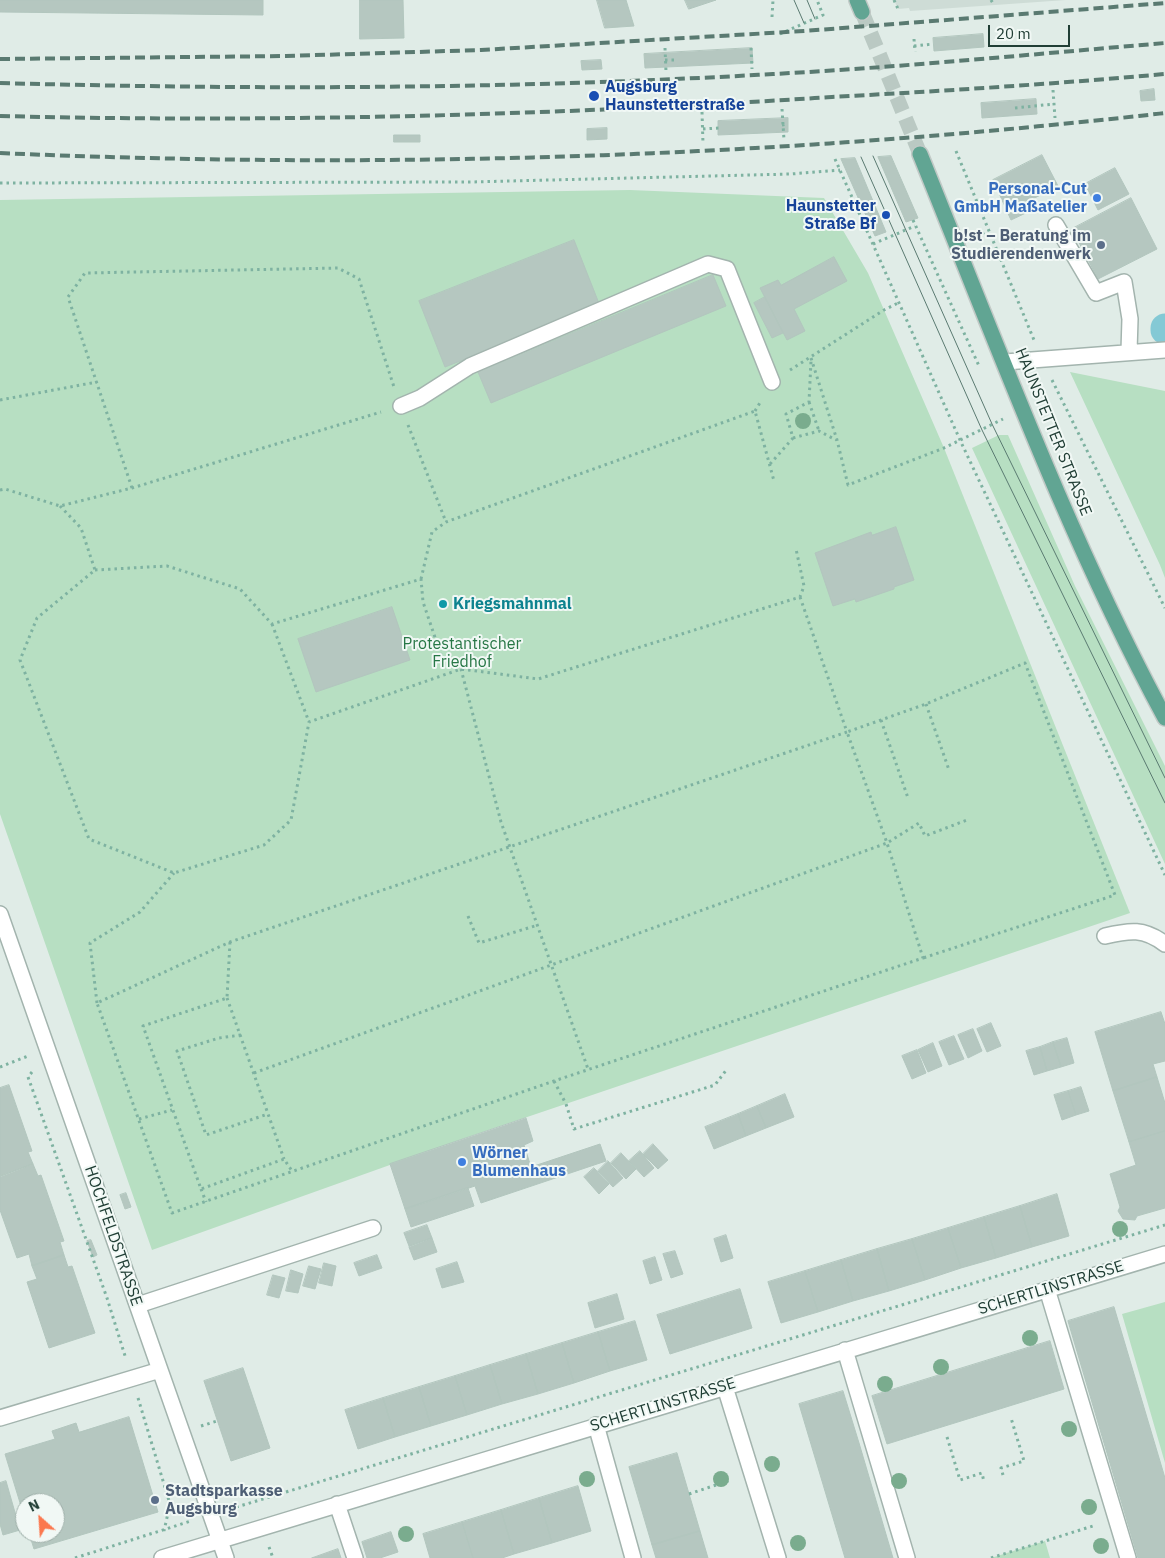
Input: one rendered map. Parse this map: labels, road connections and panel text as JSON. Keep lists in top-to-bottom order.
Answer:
{
  "streets": {
    "main road": ["HAUNSTETTER STRASSE"],
    "street": ["HOCHFELDSTRASSE", "SCHERTLINSTRASSE"]
  },
  "crossings": [
    ["HOCHFELDSTRASSE", "SCHERTLINSTRASSE"]
  ],
  "parks": ["Protestantischer Friedhof"],
  "places": [
    "Augsburg Haunstetterstraße",
    "Personal-Cut GmbH Maßatelier",
    "Haunstetter Straße Bf",
    "b!st – Beratung im Studierendenwerk",
    "Kriegsmahnmal",
    "Wörner Blumenhaus",
    "Stadtsparkasse Augsburg"
  ],
  "scale_bar": "20 m",
  "north": "top left"
}
